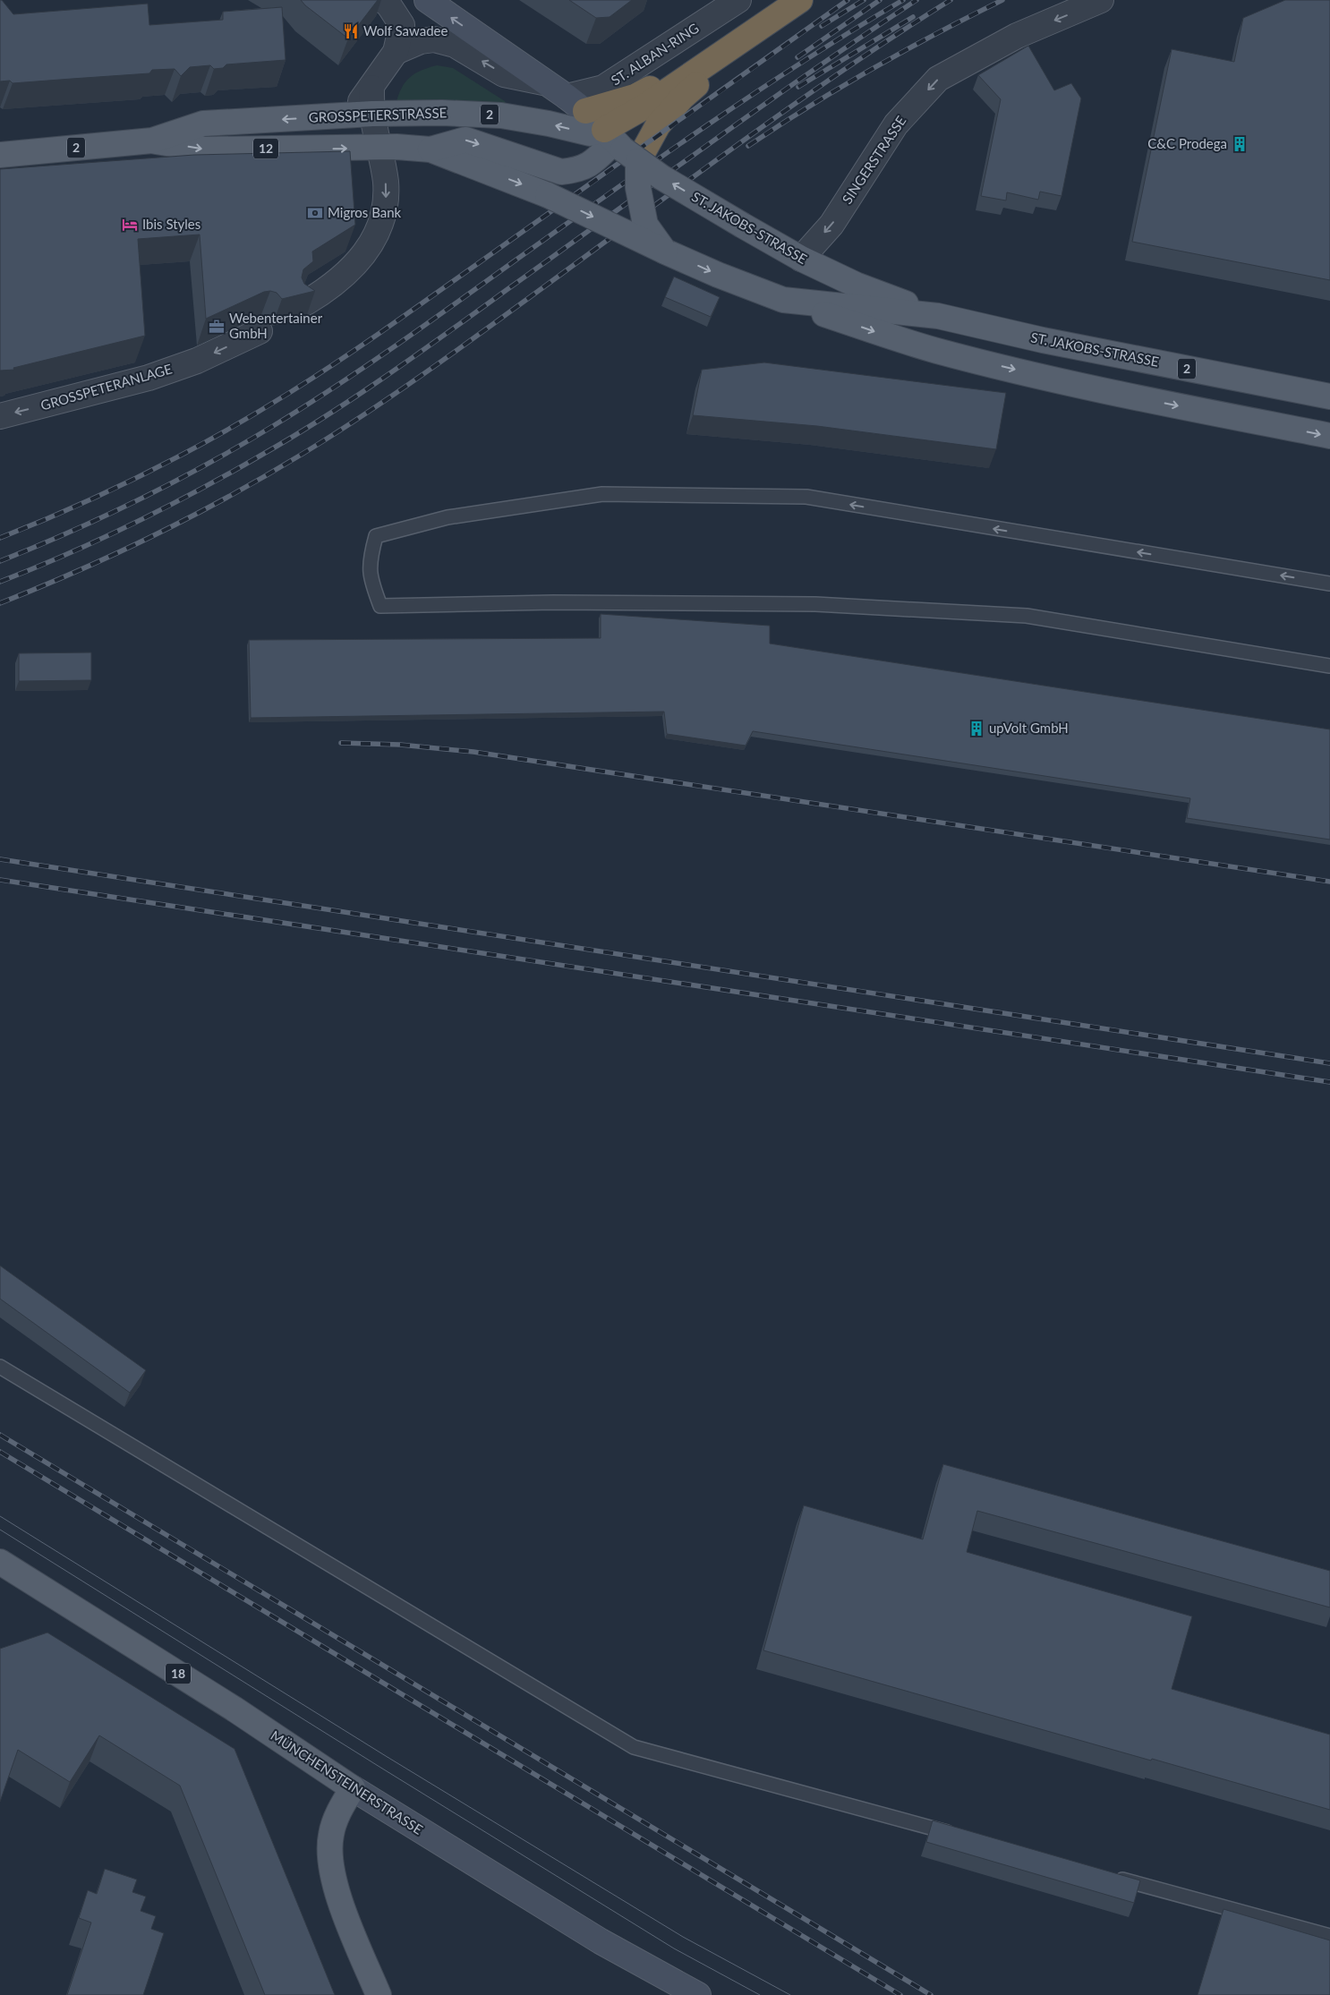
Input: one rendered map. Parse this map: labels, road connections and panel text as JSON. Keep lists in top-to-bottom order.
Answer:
{
  "streets": {
    "main road": [
      "2",
      "GROSSPETERSTRASSE",
      "12",
      "ST. JAKOBS-STRASSE",
      "18",
      "MÜNCHENSTEINERSTRASSE"
    ],
    "street": ["ST. ALBAN-RING", "SINGERSTRASSE", "GROSSPETERANLAGE"]
  },
  "crossings": [
    ["ST. ALBAN-RING", "ST. JAKOBS-STRASSE"],
    ["GROSSPETERSTRASSE", "ST. JAKOBS-STRASSE"],
    ["SINGERSTRASSE", "ST. JAKOBS-STRASSE"]
  ],
  "one_way": ["SINGERSTRASSE", "GROSSPETERANLAGE"],
  "places": {
    "restaurant": ["Wolf Sawadee"],
    "building": ["C&C Prodega", "upVolt GmbH"],
    "bank": ["Migros Bank"],
    "hotel": ["Ibis Styles"],
    "office": ["Webentertainer GmbH"]
  }
}
